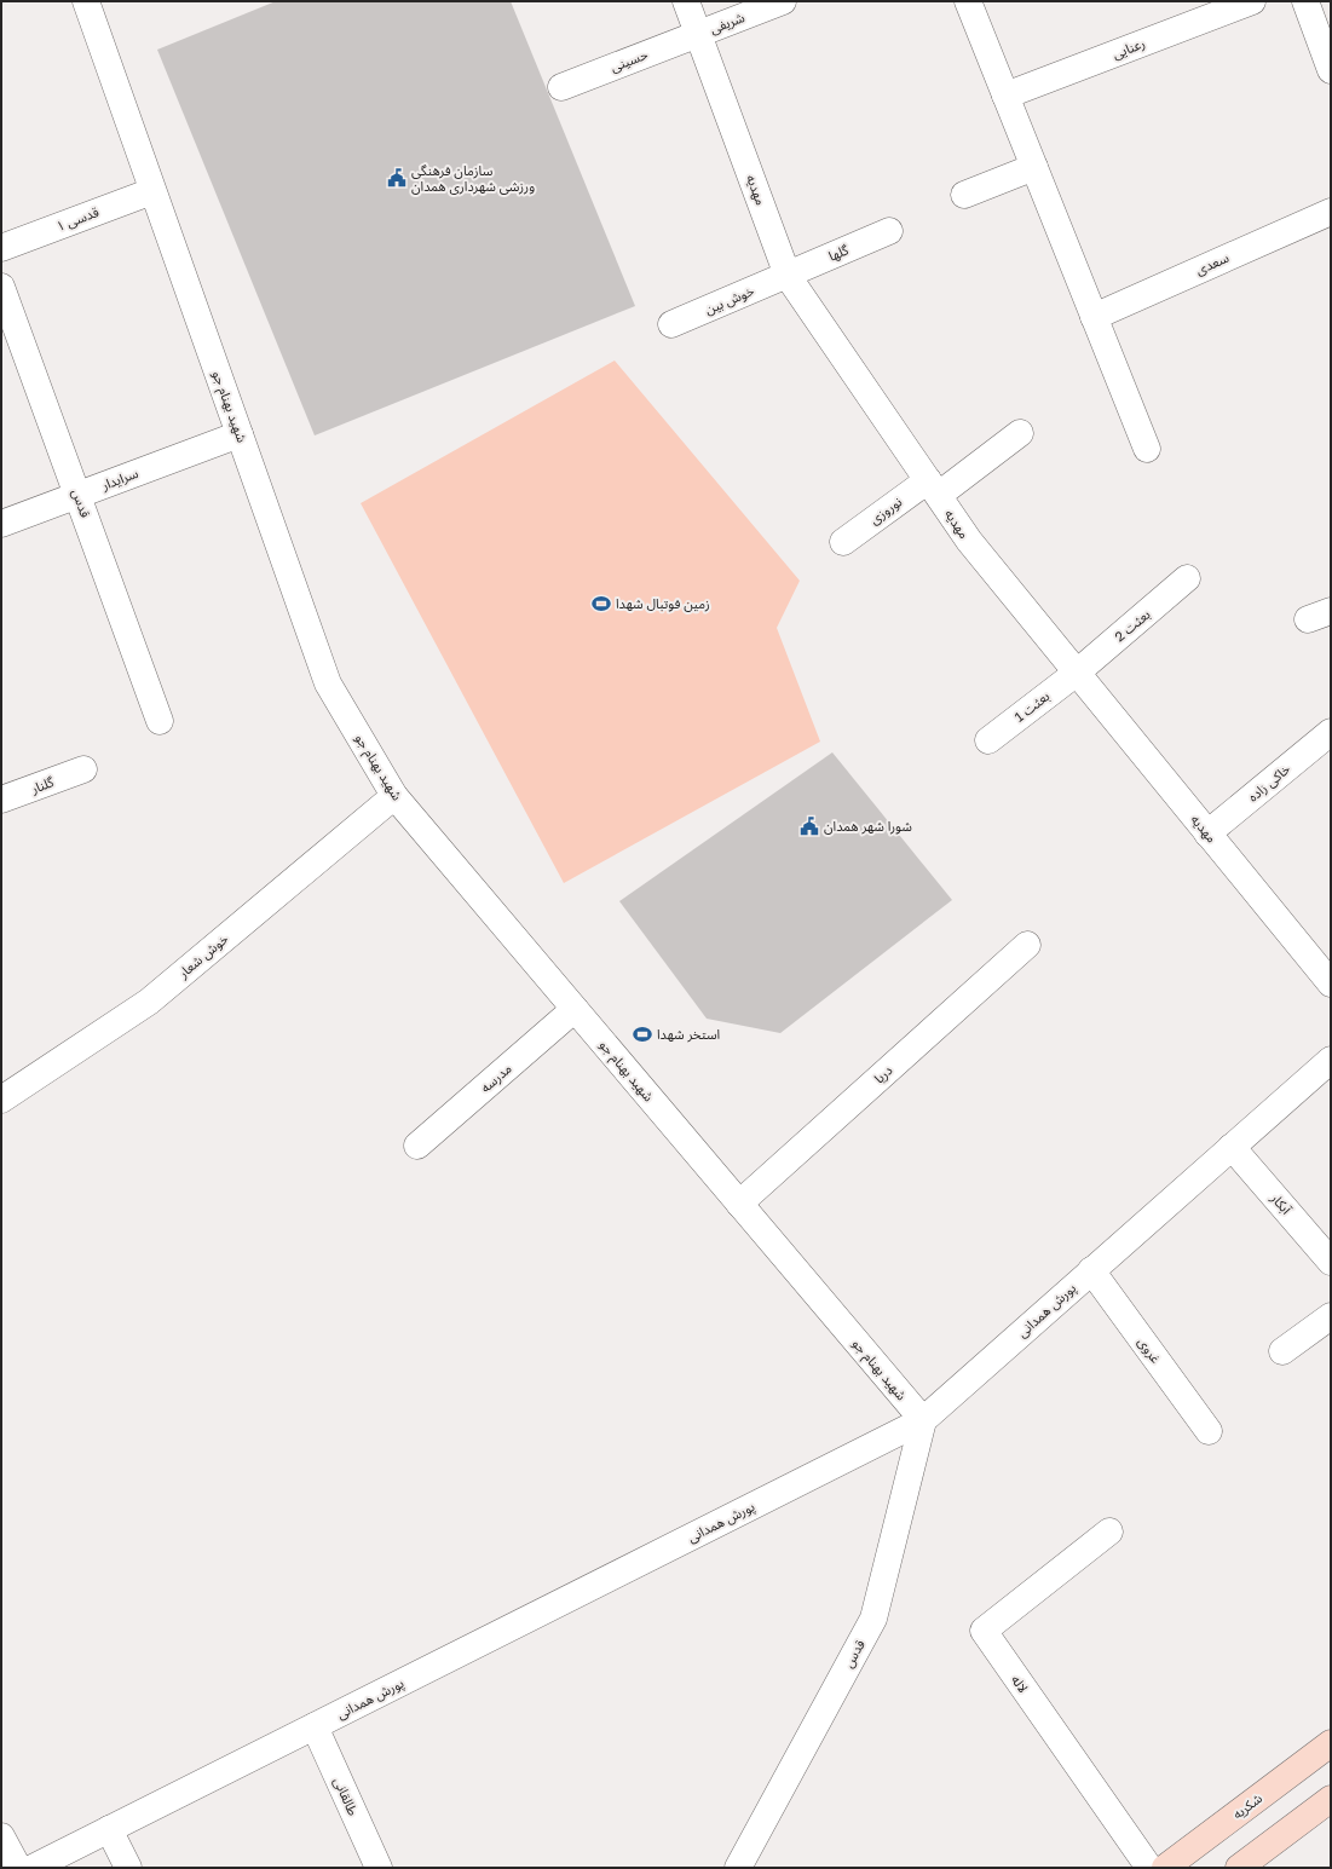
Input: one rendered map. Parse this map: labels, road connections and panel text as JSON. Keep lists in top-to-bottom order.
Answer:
{
  "streets": {
    "main road": ["شکریه"],
    "street": [
      "شریفی",
      "رعنایی",
      "حسینی",
      "مهدیه",
      "قدسی ۱",
      "گلها",
      "سعدی",
      "خوش بین",
      "شهید بهنام جو",
      "سرایدار",
      "قدس",
      "نوروزی",
      "بعثت 2",
      "بعثت 1",
      "خاکی زاده",
      "گلنار",
      "خوش شعار",
      "دریا",
      "مدرسه",
      "آبکار",
      "پورش همدانی",
      "غروی",
      "لاله",
      "طالقانی"
    ]
  },
  "crossings": [
    ["شریفی", "حسینی"],
    ["شریفی", "مهدیه"],
    ["حسینی", "مهدیه"],
    ["مهدیه", "گلها"],
    ["مهدیه", "خوش بین"],
    ["مهدیه", "نوروزی"],
    ["مهدیه", "بعثت 2"],
    ["مهدیه", "بعثت 1"],
    ["مهدیه", "خاکی زاده"],
    ["قدسی ۱", "شهید بهنام جو"],
    ["گلها", "خوش بین"],
    ["شهید بهنام جو", "سرایدار"],
    ["شهید بهنام جو", "قدس"],
    ["شهید بهنام جو", "خوش شعار"],
    ["شهید بهنام جو", "دریا"],
    ["شهید بهنام جو", "مدرسه"],
    ["شهید بهنام جو", "پورش همدانی"],
    ["سرایدار", "قدس"],
    ["قدس", "پورش همدانی"],
    ["بعثت 2", "بعثت 1"],
    ["آبکار", "پورش همدانی"],
    ["پورش همدانی", "غروی"],
    ["پورش همدانی", "طالقانی"]
  ],
  "places": {
    "public building": ["سازمان فرهنگی ورزشی شهرداری همدان", "شورا شهر همدان"],
    "sports": ["زمین فوتبال شهدا", "استخر شهدا"]
  }
}
